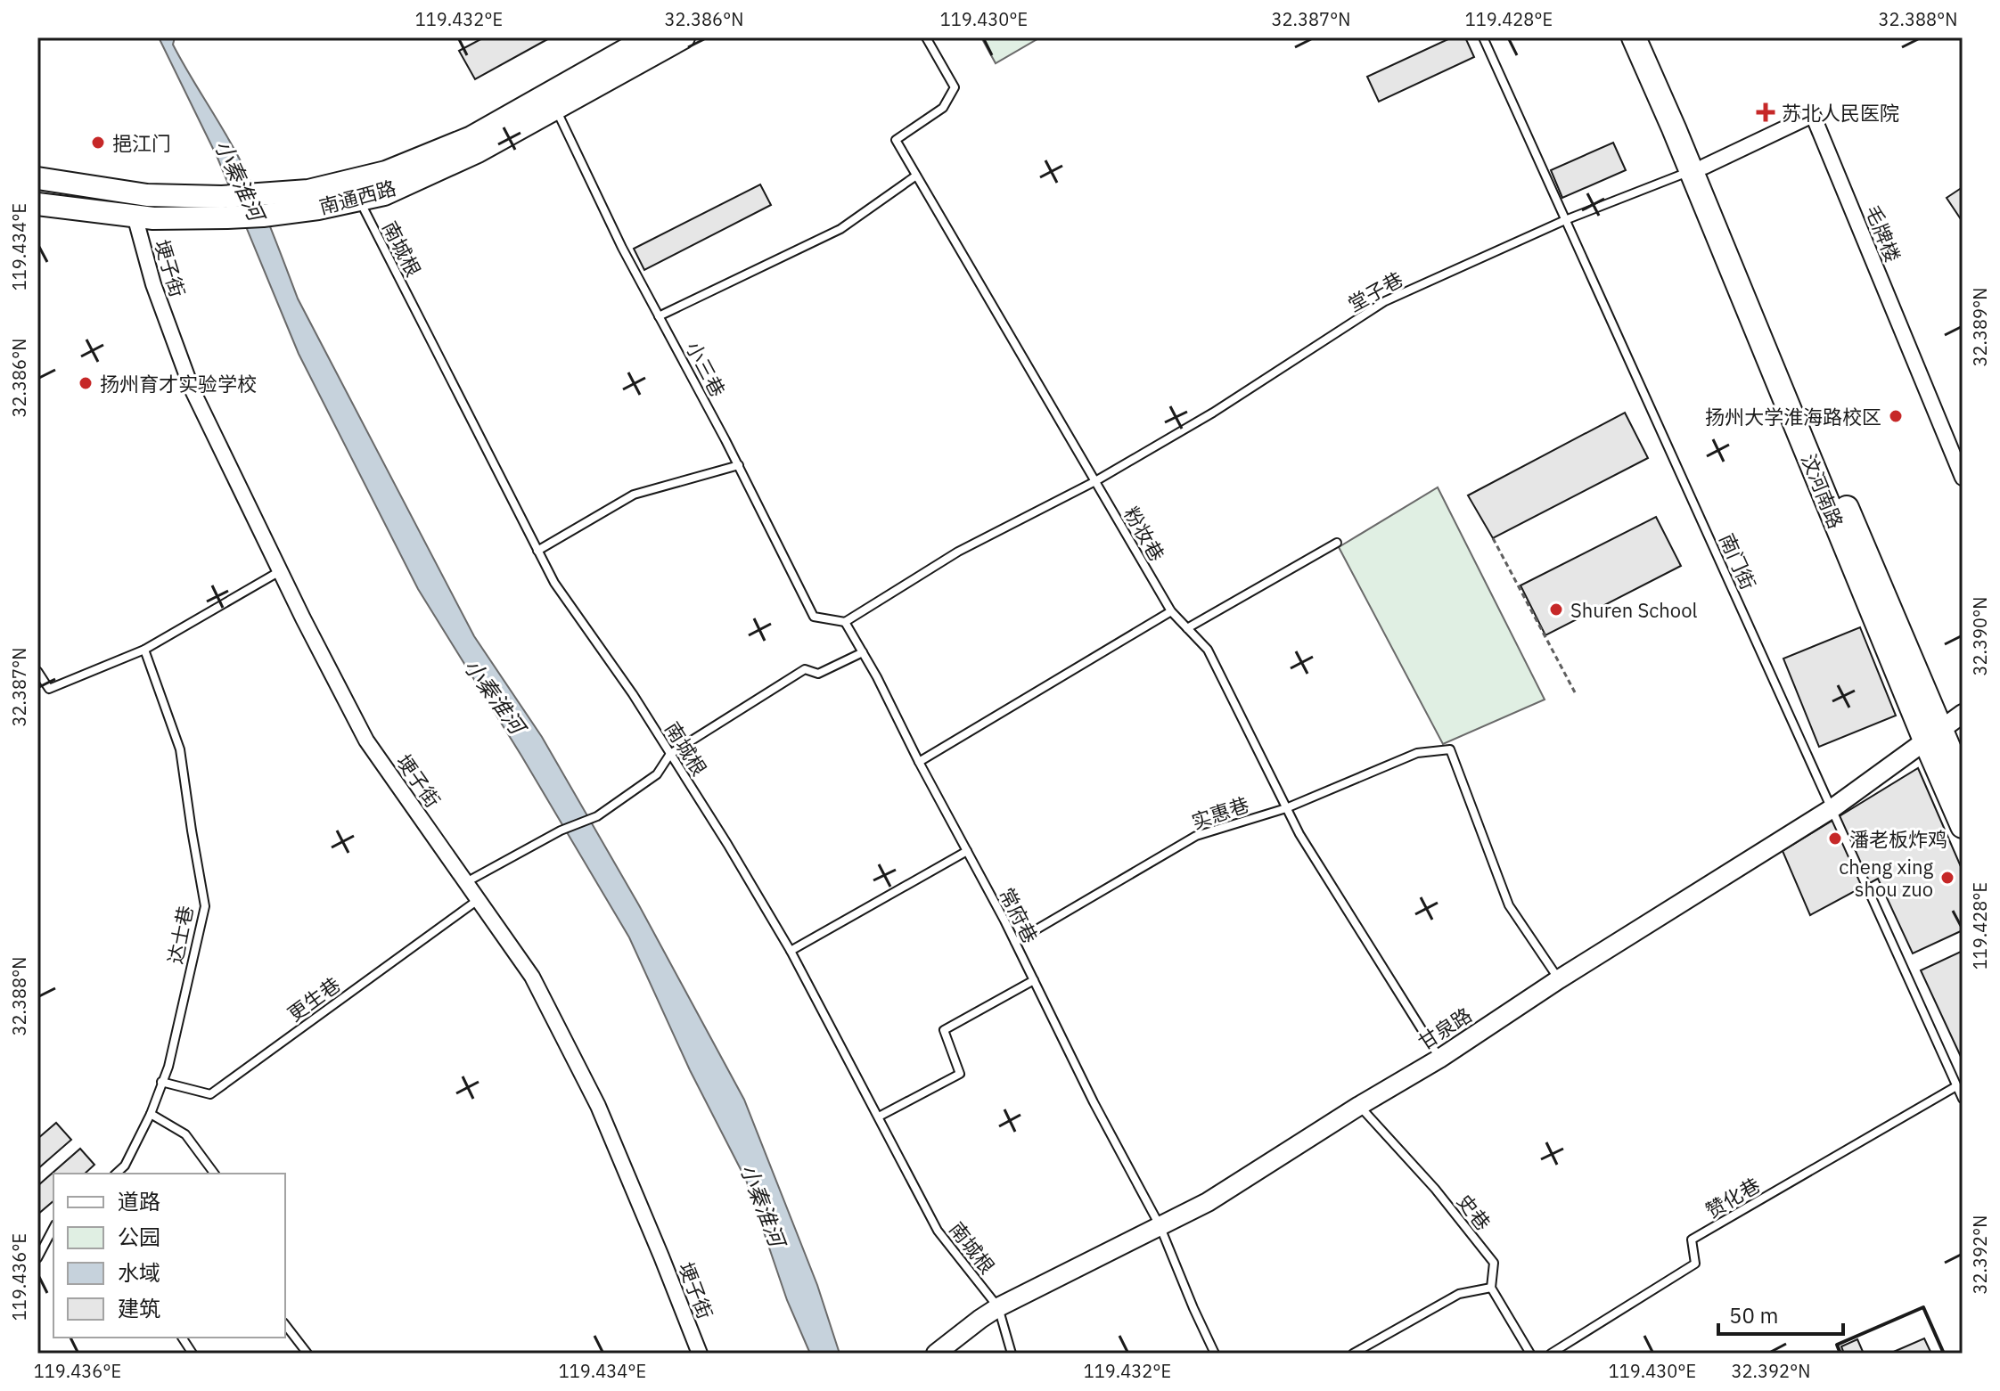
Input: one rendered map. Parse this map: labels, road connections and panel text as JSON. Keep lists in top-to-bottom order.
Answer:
{
  "streets": {
    "main road": ["南通西路", "汶河南路"],
    "street": ["毛牌楼", "埂子街", "甘泉路"],
    "lane": [
      "南城根",
      "堂子巷",
      "小三巷",
      "粉妆巷",
      "南门街",
      "实惠巷",
      "常府巷",
      "达士巷",
      "更生巷",
      "赞化巷",
      "史巷"
    ]
  },
  "crossings": [
    ["南通西路", "南城根"],
    ["南通西路", "埂子街"],
    ["南通西路", "小三巷"],
    ["毛牌楼", "堂子巷"],
    ["毛牌楼", "汶河南路"],
    ["南城根", "甘泉路"],
    ["埂子街", "更生巷"],
    ["堂子巷", "小三巷"],
    ["堂子巷", "汶河南路"],
    ["堂子巷", "粉妆巷"],
    ["堂子巷", "南门街"],
    ["堂子巷", "常府巷"],
    ["小三巷", "常府巷"],
    ["汶河南路", "甘泉路"],
    ["粉妆巷", "实惠巷"],
    ["粉妆巷", "甘泉路"],
    ["南门街", "甘泉路"],
    ["南门街", "赞化巷"],
    ["实惠巷", "常府巷"],
    ["实惠巷", "甘泉路"],
    ["常府巷", "甘泉路"],
    ["达士巷", "更生巷"],
    ["甘泉路", "史巷"]
  ],
  "water": ["小秦淮河"],
  "places": {
    "health": ["苏北人民医院"],
    "other": [
      "挹江门",
      "扬州育才实验学校",
      "扬州大学淮海路校区",
      "Shuren School",
      "潘老板炸鸡",
      "cheng xing shou zuo"
    ]
  },
  "legend": [
    "道路",
    "公园",
    "水域",
    "建筑"
  ],
  "scale_bar": "50 m",
  "coordinates": [
    "119.432°E",
    "32.386°N",
    "119.430°E",
    "32.387°N",
    "119.428°E",
    "32.388°N",
    "119.434°E",
    "32.389°N",
    "32.390°N",
    "32.392°N",
    "119.436°E"
  ]
}
